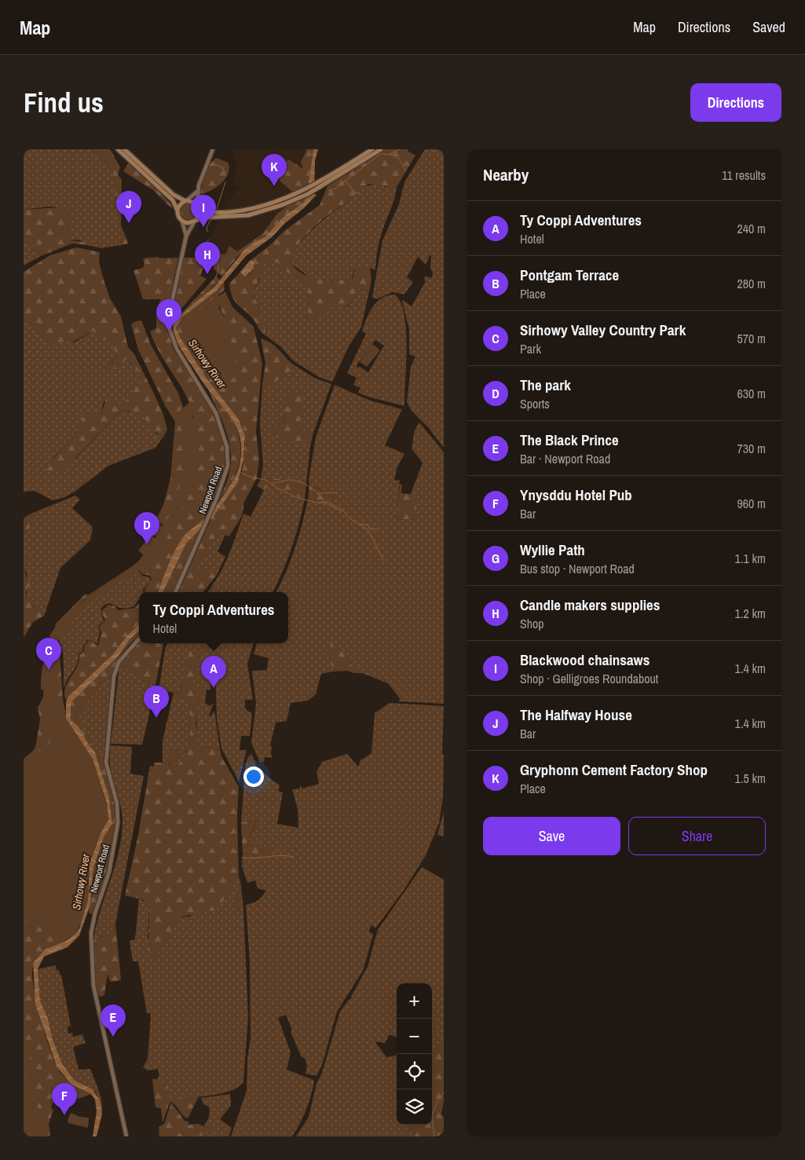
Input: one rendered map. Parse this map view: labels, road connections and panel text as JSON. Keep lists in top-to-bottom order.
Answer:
{
  "streets": {
    "main road": ["Newport Road"]
  },
  "water": ["Sirhowy River"],
  "page": {
    "header": "Map",
    "nav": ["Map", "Directions", "Saved"],
    "buttons": [
      "Directions",
      ["Save", "Share"]
    ],
    "title": "Find us",
    "heading": ["Nearby", "11 results"],
    "pins": [
      "K",
      "J",
      "I",
      "H",
      "G",
      "D",
      "C",
      "A",
      "B",
      "E",
      "F"
    ],
    "list": [
      {
        "mark": "A",
        "name": "Ty Coppi Adventures",
        "note": "Hotel",
        "value": "240 m"
      },
      {
        "mark": "B",
        "name": "Pontgam Terrace",
        "note": "Place",
        "value": "280 m"
      },
      {
        "mark": "C",
        "name": "Sirhowy Valley Country Park",
        "note": "Park",
        "value": "570 m"
      },
      {
        "mark": "D",
        "name": "The park",
        "note": "Sports",
        "value": "630 m"
      },
      {
        "mark": "E",
        "name": "The Black Prince",
        "note": "Bar · Newport Road",
        "value": "730 m"
      },
      {
        "mark": "F",
        "name": "Ynysddu Hotel Pub",
        "note": "Bar",
        "value": "960 m"
      },
      {
        "mark": "G",
        "name": "Wyllie Path",
        "note": "Bus stop · Newport Road",
        "value": "1.1 km"
      },
      {
        "mark": "H",
        "name": "Candle makers supplies",
        "note": "Shop",
        "value": "1.2 km"
      },
      {
        "mark": "I",
        "name": "Blackwood chainsaws",
        "note": "Shop · Gelligroes Roundabout",
        "value": "1.4 km"
      },
      {
        "mark": "J",
        "name": "The Halfway House",
        "note": "Bar",
        "value": "1.4 km"
      },
      {
        "mark": "K",
        "name": "Gryphonn Cement Factory Shop",
        "note": "Place",
        "value": "1.5 km"
      }
    ],
    "popup": ["Ty Coppi Adventures", "Hotel"],
    "map_buttons": ["+", "−"]
  }
}
